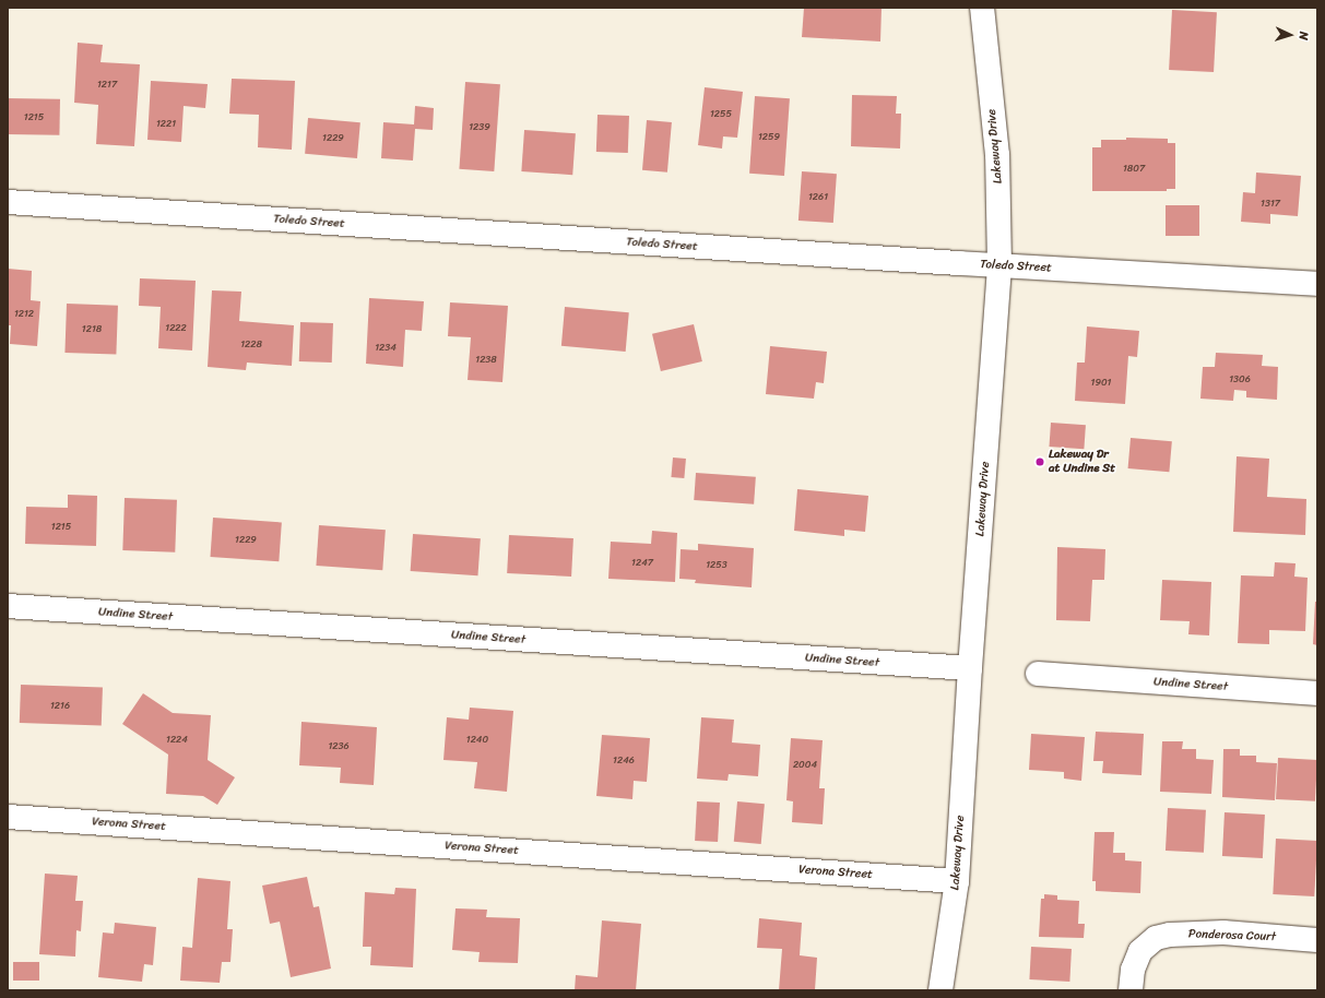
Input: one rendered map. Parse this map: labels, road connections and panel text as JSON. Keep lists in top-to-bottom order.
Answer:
{
  "streets": {
    "street": [
      "Lakeway Drive",
      "Toledo Street",
      "Undine Street",
      "Verona Street",
      "Ponderosa Court"
    ]
  },
  "crossings": [
    ["Lakeway Drive", "Toledo Street"],
    ["Lakeway Drive", "Undine Street"],
    ["Lakeway Drive", "Verona Street"]
  ],
  "places": ["Lakeway Dr at Undine St"],
  "house_numbers": [
    "1217",
    "1255",
    "1215",
    "1221",
    "1239",
    "1259",
    "1229",
    "1807",
    "1261",
    "1317",
    "1212",
    "1222",
    "1218",
    "1228",
    "1234",
    "1238",
    "1306",
    "1901",
    "1215",
    "1229",
    "1247",
    "1253",
    "1216",
    "1224",
    "1240",
    "1236",
    "1246",
    "2004"
  ],
  "north": "right"
}
